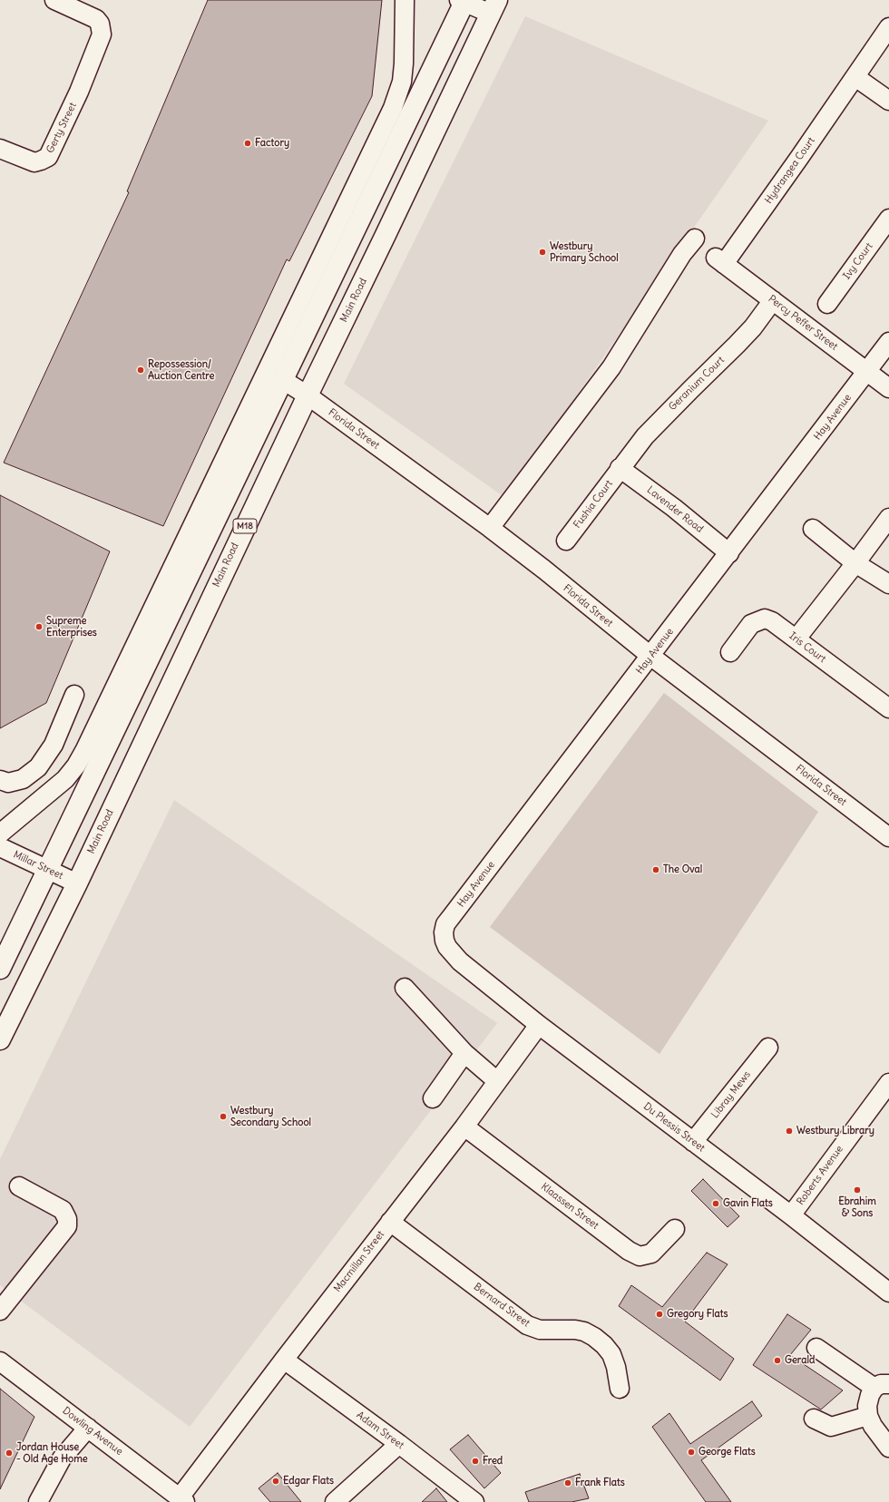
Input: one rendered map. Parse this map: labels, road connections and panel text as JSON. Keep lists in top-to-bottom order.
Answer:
{
  "streets": {
    "main road": ["Main Road", "M18"],
    "street": [
      "Gerty Street",
      "Hydrangea Court",
      "Ivy Court",
      "Percy Peffer Street",
      "Geranium Court",
      "Hay Avenue",
      "Florida Street",
      "Fushia Court",
      "Lavender Road",
      "Iris Court",
      "Millar Street",
      "Libray Mews",
      "Du Plessis Street",
      "Roberts Avenue",
      "Klaassen Street",
      "Macmillan Street",
      "Bernard Street",
      "Adam Street",
      "Dowling Avenue"
    ]
  },
  "crossings": [
    ["Hydrangea Court", "Percy Peffer Street"],
    ["Main Road", "Florida Street"],
    ["Main Road", "Millar Street"],
    ["Percy Peffer Street", "Geranium Court"],
    ["Percy Peffer Street", "Hay Avenue"],
    ["Geranium Court", "Fushia Court"],
    ["Geranium Court", "Lavender Road"],
    ["Hay Avenue", "Florida Street"],
    ["Hay Avenue", "Lavender Road"],
    ["Hay Avenue", "Du Plessis Street"],
    ["Fushia Court", "Lavender Road"],
    ["Libray Mews", "Du Plessis Street"],
    ["Du Plessis Street", "Roberts Avenue"],
    ["Du Plessis Street", "Macmillan Street"],
    ["Klaassen Street", "Macmillan Street"],
    ["Macmillan Street", "Bernard Street"],
    ["Macmillan Street", "Adam Street"],
    ["Macmillan Street", "Dowling Avenue"]
  ],
  "places": [
    "Factory",
    "Westbury Primary School",
    "Repossession/ Auction Centre",
    "Supreme Enterprises",
    "The Oval",
    "Westbury Secondary School",
    "Westbury Library",
    "Ebrahim & Sons",
    "Gavin Flats",
    "Gregory Flats",
    "Gerald",
    "George Flats",
    "Jordan House - Old Age Home",
    "Fred",
    "Edgar Flats",
    "Frank Flats"
  ]
}
